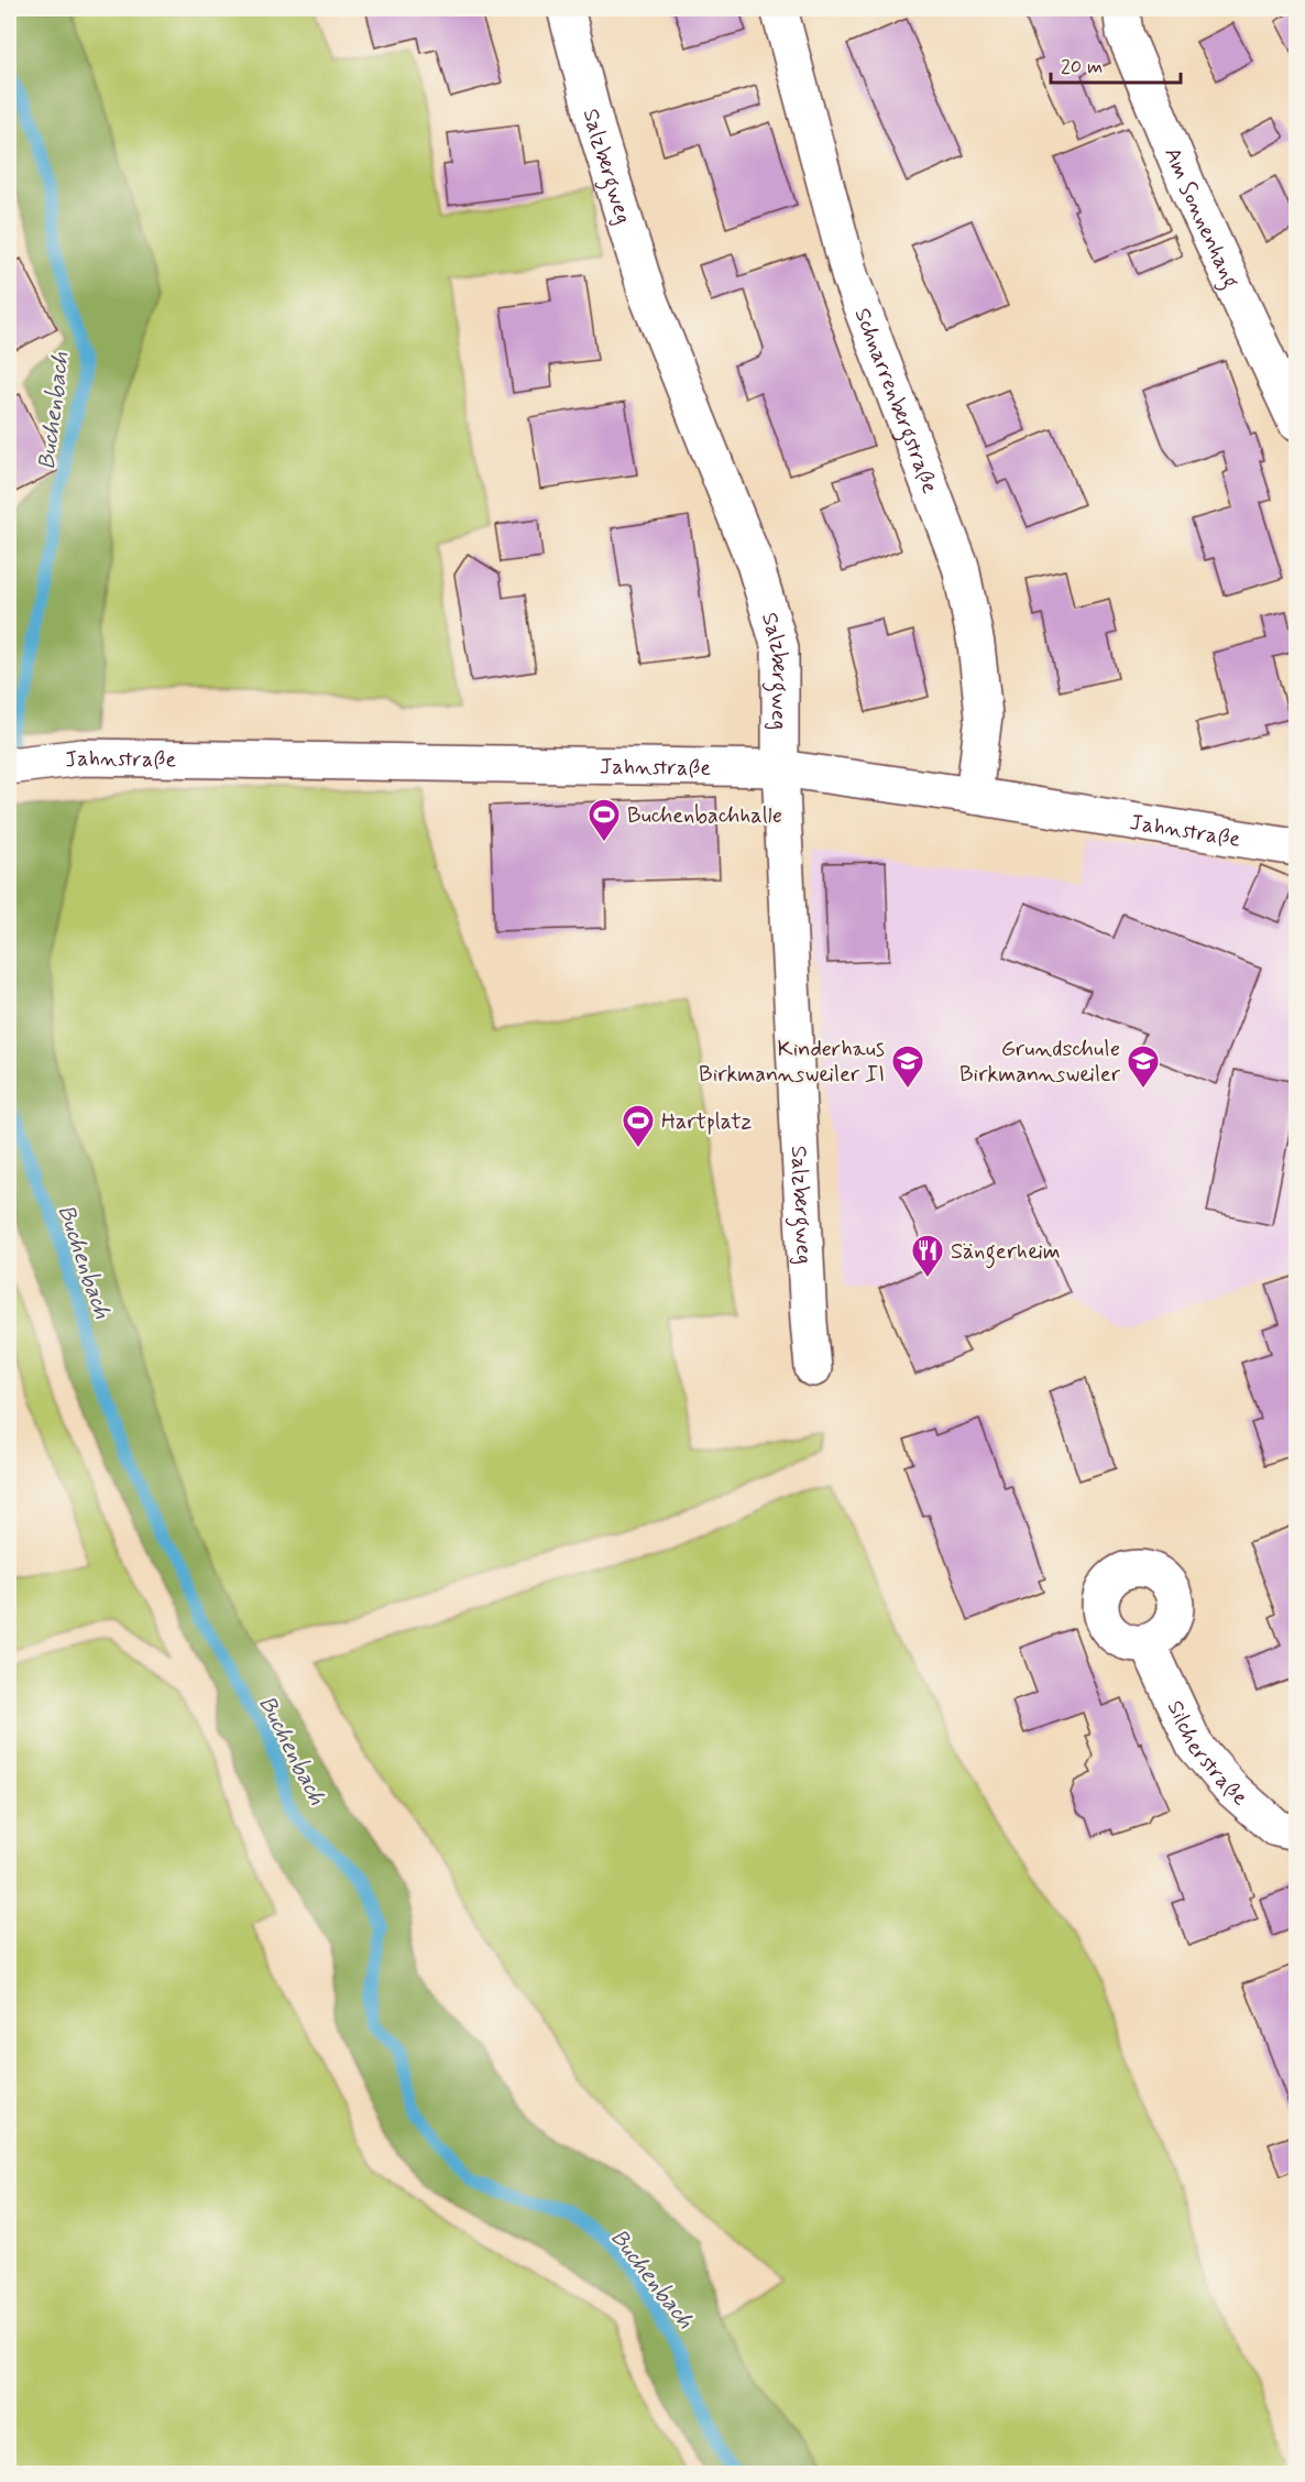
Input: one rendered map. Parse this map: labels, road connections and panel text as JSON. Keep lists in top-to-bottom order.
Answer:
{
  "streets": {
    "street": [
      "Salzbergweg",
      "Am Sonnenhang",
      "Schnarrenbergstraße",
      "Jahnstraße",
      "Silcherstraße"
    ]
  },
  "crossings": [
    ["Salzbergweg", "Jahnstraße"],
    ["Schnarrenbergstraße", "Jahnstraße"]
  ],
  "water": ["Buchenbach"],
  "places": {
    "sports": ["Buchenbachhalle", "Hartplatz"],
    "school or university": ["Kinderhaus Birkmannsweiler II", "Grundschule Birkmannsweiler"],
    "restaurant": ["Sängerheim"]
  },
  "scale_bar": "20 m"
}
